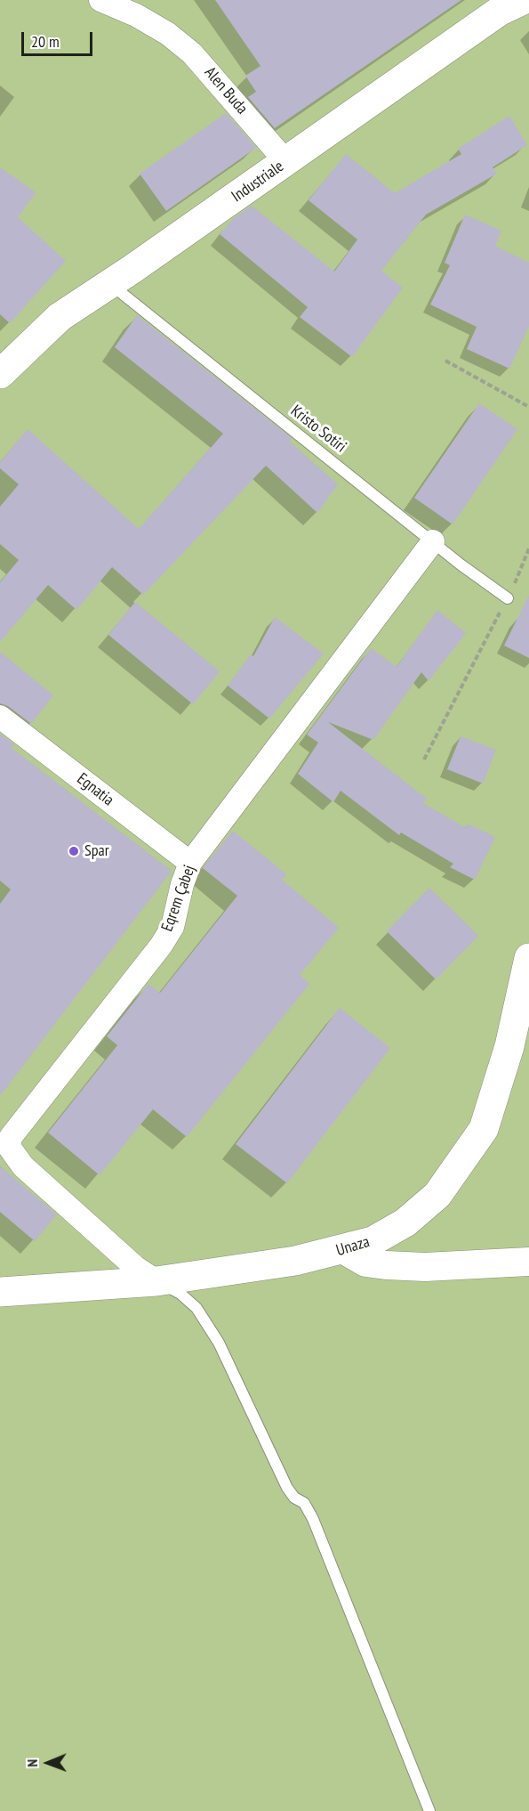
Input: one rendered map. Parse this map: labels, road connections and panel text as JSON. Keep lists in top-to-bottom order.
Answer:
{
  "streets": {
    "main road": ["Industriale", "Unaza"],
    "street": ["Alen Buda", "Egnatia", "Eqrem Çabej"],
    "lane": ["Kristo Sotiri"]
  },
  "crossings": [
    ["Alen Buda", "Industriale"],
    ["Industriale", "Kristo Sotiri"],
    ["Kristo Sotiri", "Eqrem Çabej"],
    ["Egnatia", "Eqrem Çabej"],
    ["Eqrem Çabej", "Unaza"]
  ],
  "places": ["Spar"],
  "scale_bar": "20 m",
  "north": "left"
}
